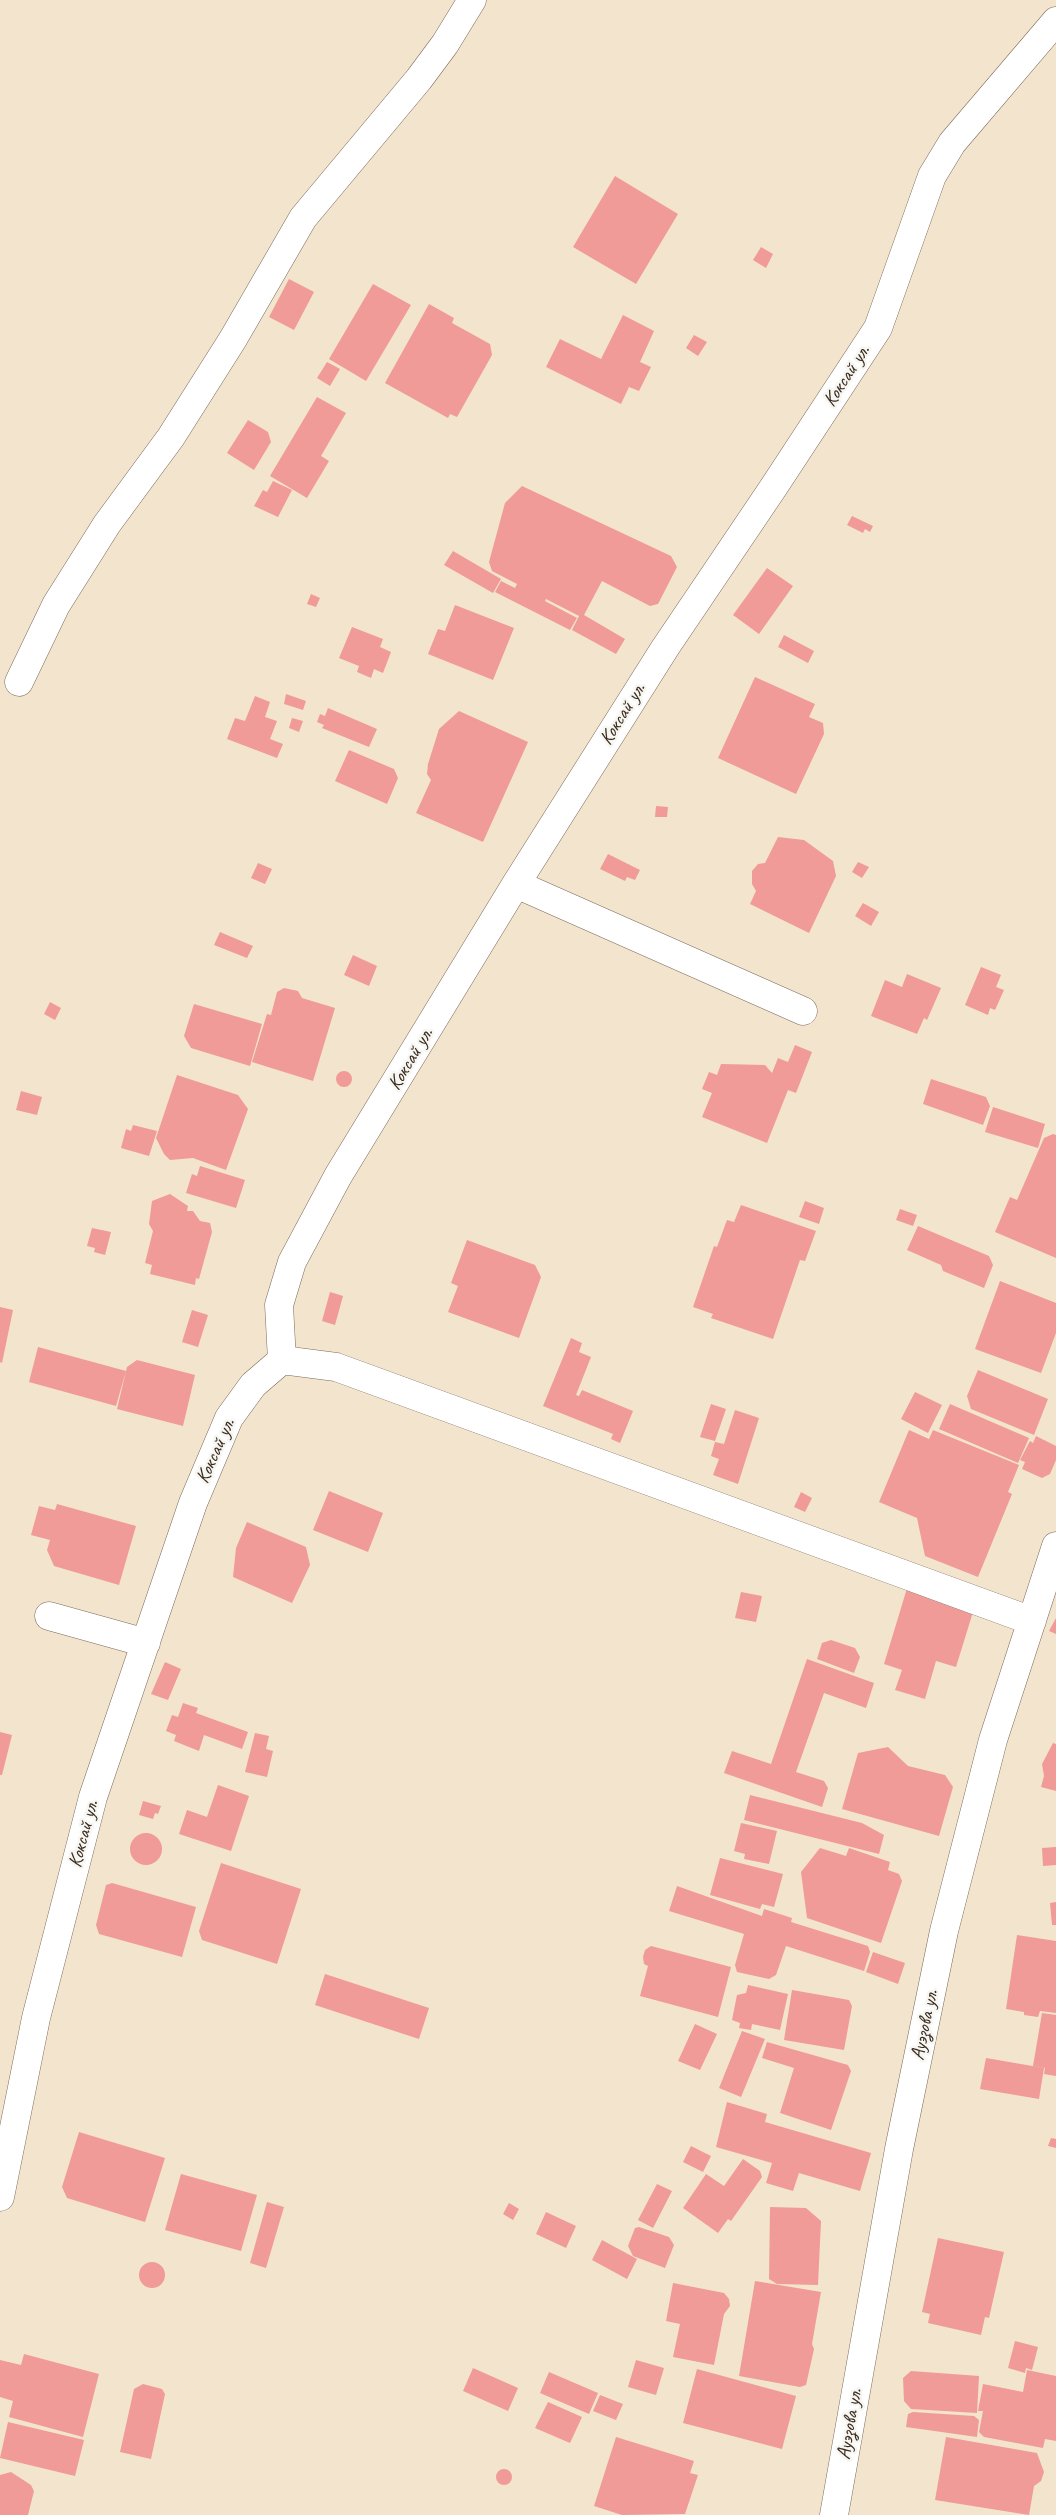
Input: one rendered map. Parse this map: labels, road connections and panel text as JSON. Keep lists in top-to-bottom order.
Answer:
{
  "streets": {
    "street": ["Коксай ул.", "Ауэзова ул."]
  }
}
